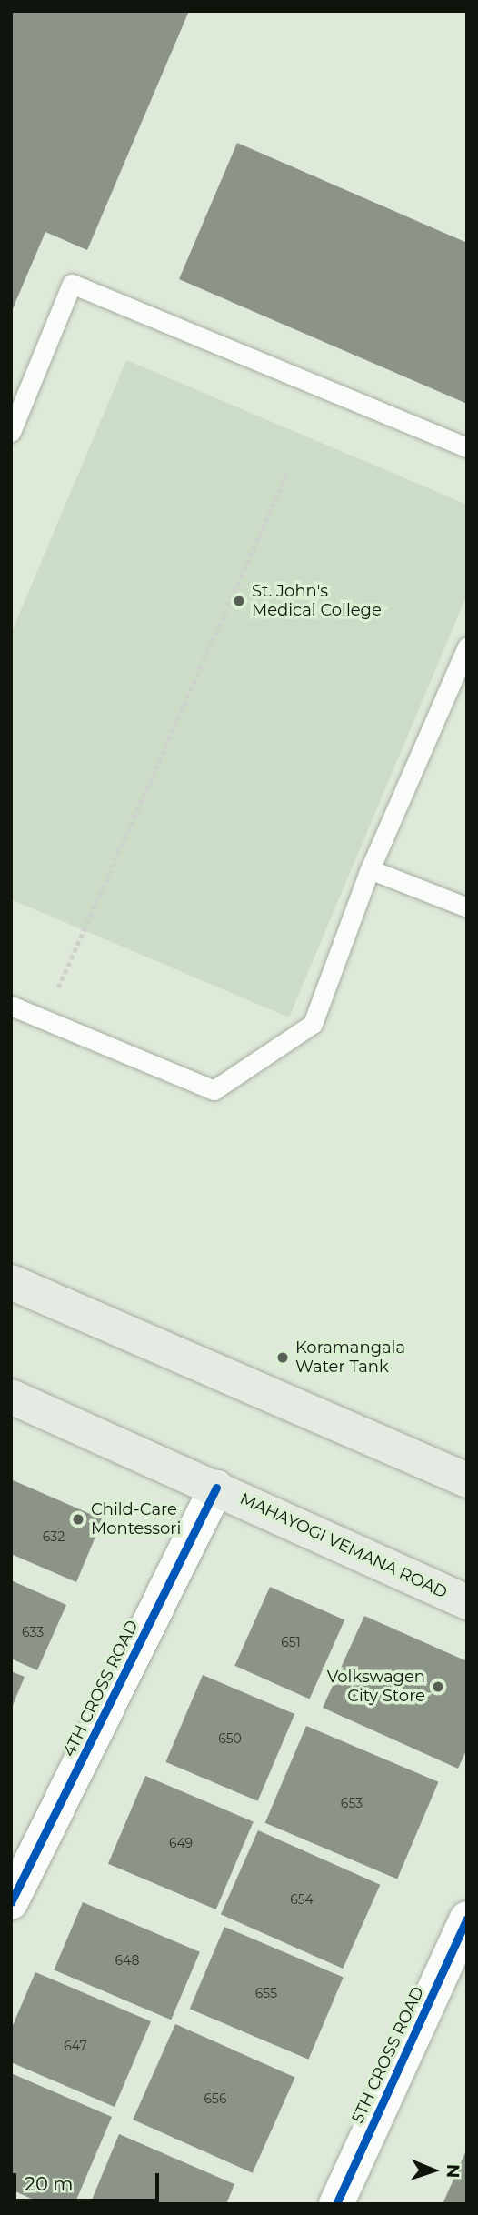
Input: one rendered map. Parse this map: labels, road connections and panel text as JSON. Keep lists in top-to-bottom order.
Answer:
{
  "streets": {
    "main road": ["MAHAYOGI VEMANA ROAD"],
    "street": ["4TH CROSS ROAD", "5TH CROSS ROAD"]
  },
  "crossings": [
    ["MAHAYOGI VEMANA ROAD", "4TH CROSS ROAD"]
  ],
  "places": [
    "St. John's Medical College",
    "Koramangala Water Tank",
    "Child-Care Montessori",
    "Volkswagen City Store"
  ],
  "house_numbers": [
    "632",
    "633",
    "651",
    "650",
    "653",
    "649",
    "654",
    "648",
    "655",
    "647",
    "656"
  ],
  "scale_bar": "20 m",
  "north": "right"
}
